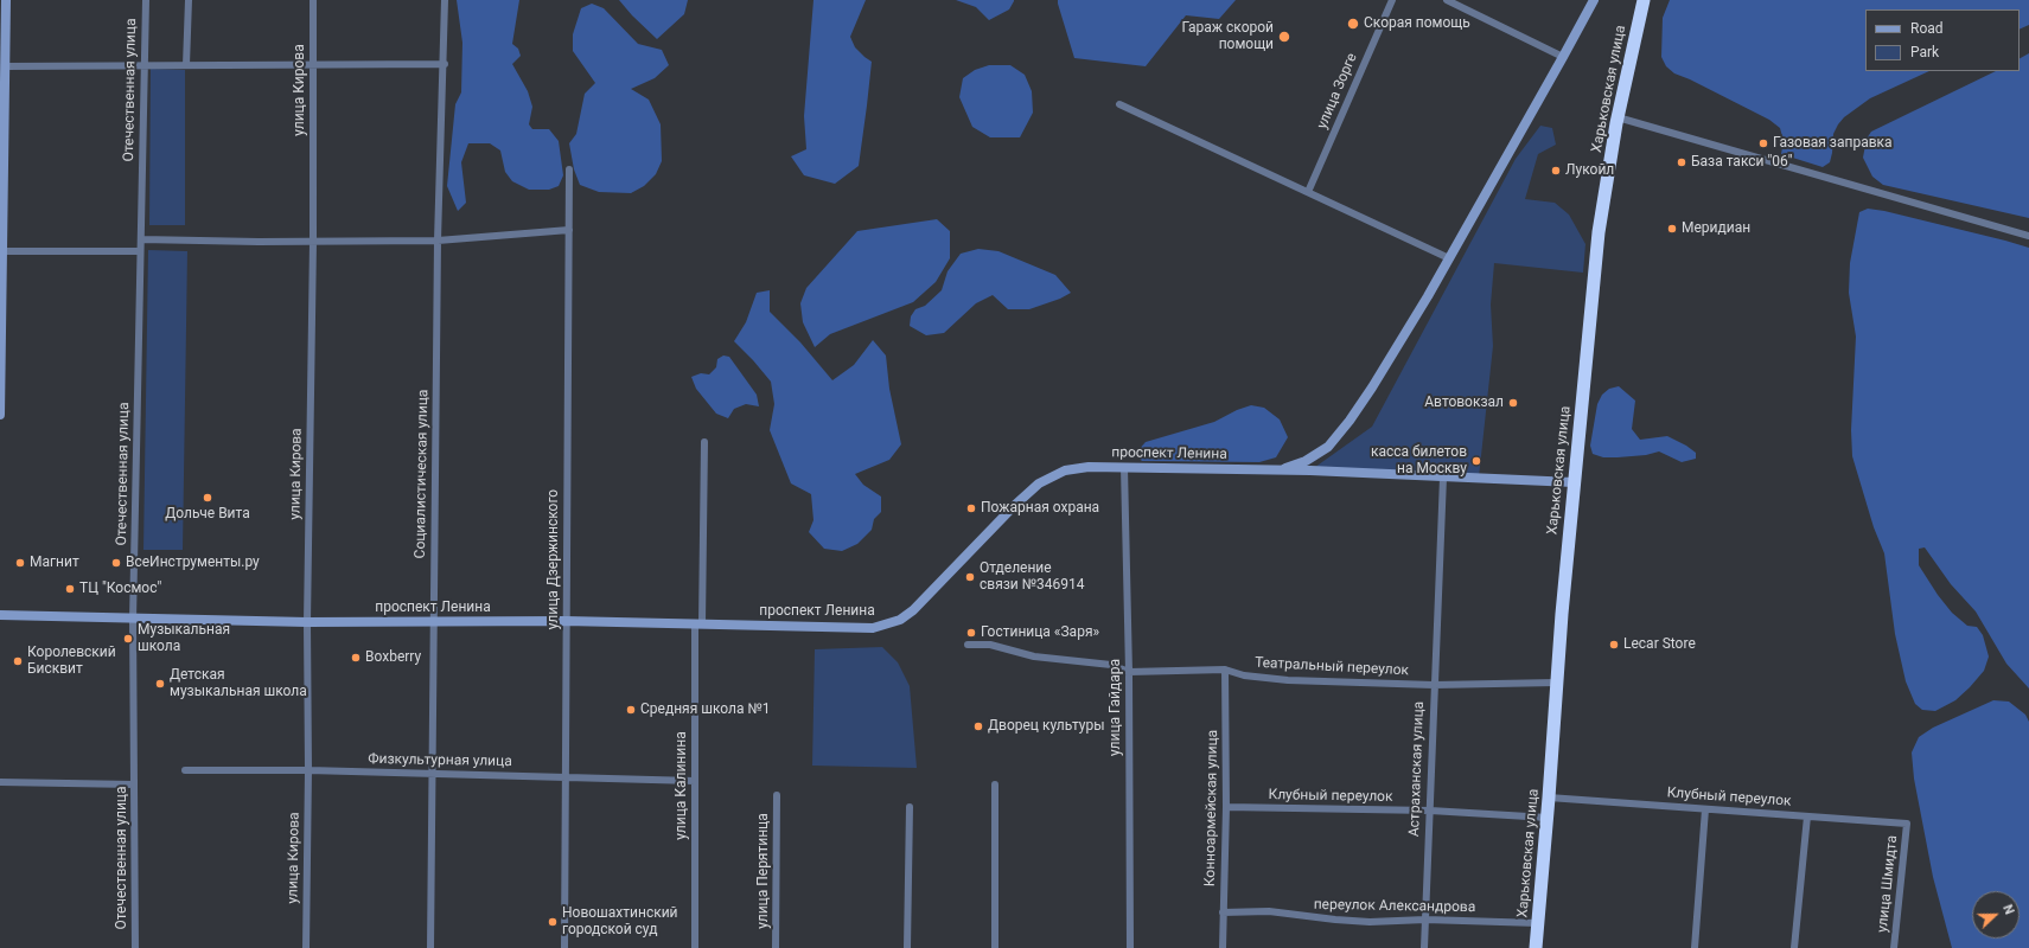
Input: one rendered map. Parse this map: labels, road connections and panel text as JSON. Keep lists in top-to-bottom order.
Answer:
{
  "streets": {
    "highway": ["Харьковская улица"],
    "main road": ["проспект Ленина"],
    "street": [
      "Отечественная улица",
      "улица Кирова",
      "улица Зорге",
      "Социалистическая улица",
      "улица Дзержинского",
      "Театральный переулок",
      "улица Гайдара",
      "Физкультурная улица",
      "Астраханская улица",
      "улица Калинина",
      "Клубный переулок",
      "Конноармейская улица",
      "улица Перятинца",
      "улица Шмидта",
      "переулок Александрова"
    ]
  },
  "crossings": [
    ["Харьковская улица", "проспект Ленина"],
    ["Харьковская улица", "Театральный переулок"],
    ["Харьковская улица", "Клубный переулок"],
    ["Харьковская улица", "переулок Александрова"],
    ["Отечественная улица", "проспект Ленина"],
    ["улица Кирова", "проспект Ленина"],
    ["улица Кирова", "Физкультурная улица"],
    ["проспект Ленина", "Социалистическая улица"],
    ["проспект Ленина", "улица Дзержинского"],
    ["проспект Ленина", "улица Гайдара"],
    ["проспект Ленина", "Астраханская улица"],
    ["проспект Ленина", "улица Калинина"],
    ["Социалистическая улица", "Физкультурная улица"],
    ["улица Дзержинского", "Физкультурная улица"],
    ["Театральный переулок", "улица Гайдара"],
    ["Театральный переулок", "Астраханская улица"],
    ["Театральный переулок", "Конноармейская улица"],
    ["Физкультурная улица", "улица Калинина"],
    ["Астраханская улица", "Клубный переулок"],
    ["Астраханская улица", "переулок Александрова"],
    ["Клубный переулок", "Конноармейская улица"],
    ["Клубный переулок", "улица Шмидта"],
    ["Конноармейская улица", "переулок Александрова"]
  ],
  "places": [
    "Скорая помощь",
    "Гараж скорой помощи",
    "Газовая заправка",
    "База такси \"06\"",
    "Лукойл",
    "Меридиан",
    "Автовокзал",
    "касса билетов на Москву",
    "Дольче Вита",
    "Пожарная охрана",
    "Магнит",
    "ВсеИнструменты.ру",
    "Отделение связи №346914",
    "ТЦ \"Космос\"",
    "Гостиница «Заря»",
    "Музыкальная школа",
    "Lecar Store",
    "Boxberry",
    "Королевский Бисквит",
    "Детская музыкальная школа",
    "Средняя школа №1",
    "Дворец культуры",
    "Новошахтинский городской суд"
  ],
  "legend": ["Road", "Park"],
  "north": "right"
}
